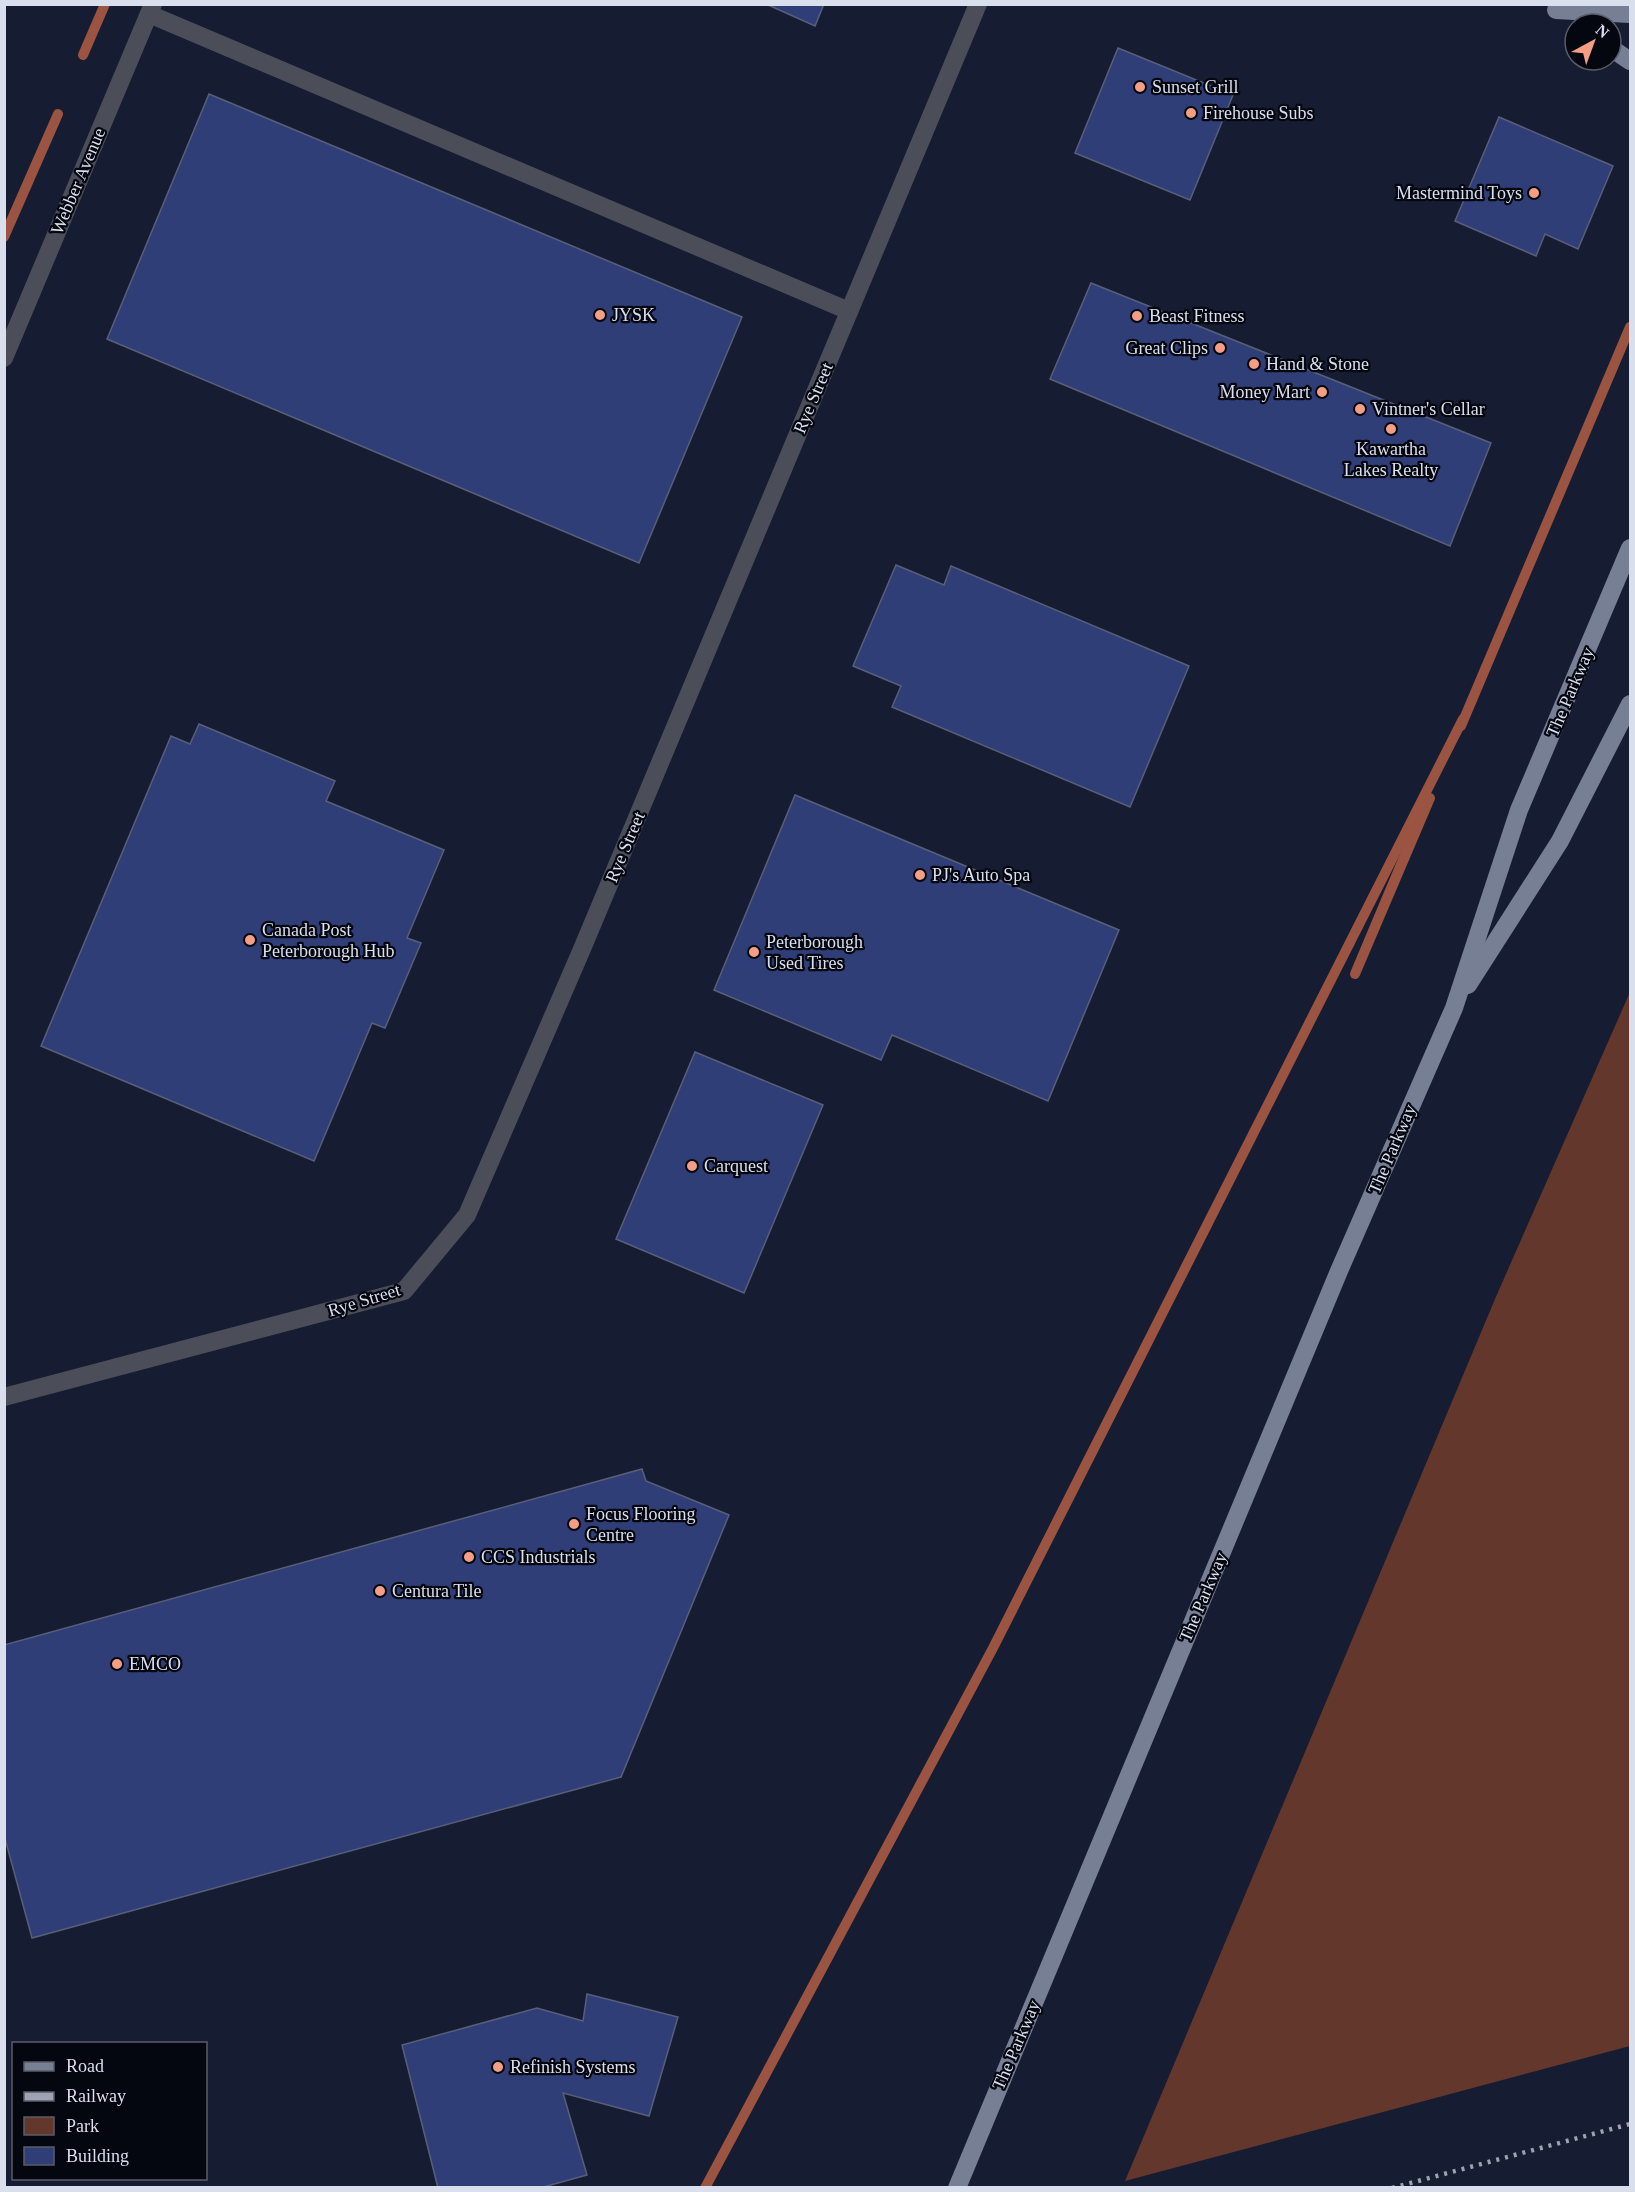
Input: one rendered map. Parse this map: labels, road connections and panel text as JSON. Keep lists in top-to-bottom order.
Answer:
{
  "streets": {
    "main road": ["The Parkway"],
    "street": ["Webber Avenue", "Rye Street"]
  },
  "places": [
    "Sunset Grill",
    "Firehouse Subs",
    "Mastermind Toys",
    "JYSK",
    "Beast Fitness",
    "Great Clips",
    "Hand & Stone",
    "Money Mart",
    "Vintner's Cellar",
    "Kawartha Lakes Realty",
    "PJ's Auto Spa",
    "Canada Post Peterborough Hub",
    "Peterborough Used Tires",
    "Carquest",
    "Focus Flooring Centre",
    "CCS Industrials",
    "Centura Tile",
    "EMCO",
    "Refinish Systems"
  ],
  "legend": [
    "Road",
    "Railway",
    "Park",
    "Building"
  ],
  "north": "top right"
}
